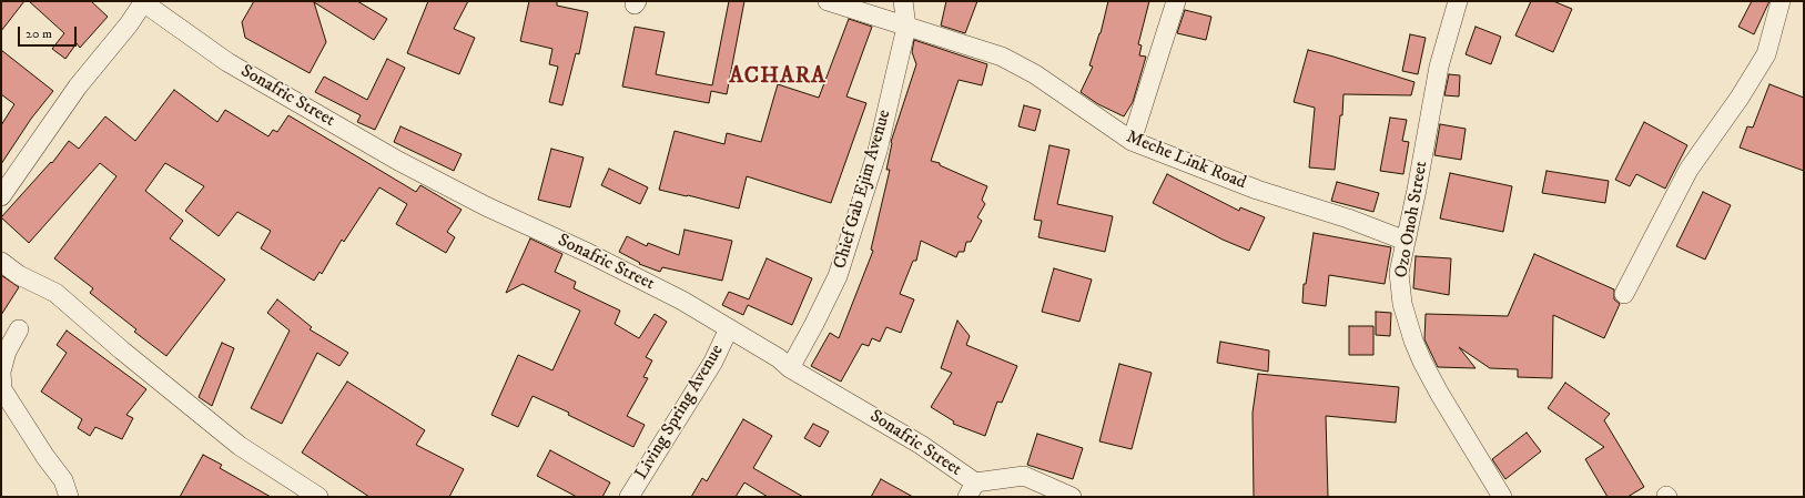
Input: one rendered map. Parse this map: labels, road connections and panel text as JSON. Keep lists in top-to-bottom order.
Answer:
{
  "streets": {
    "street": [
      "Sonafric Street",
      "Meche Link Road",
      "Chief Gab Ejim Avenue",
      "Ozo Onoh Street",
      "Living Spring Avenue"
    ]
  },
  "crossings": [
    ["Sonafric Street", "Chief Gab Ejim Avenue"],
    ["Sonafric Street", "Living Spring Avenue"],
    ["Meche Link Road", "Chief Gab Ejim Avenue"],
    ["Meche Link Road", "Ozo Onoh Street"]
  ],
  "districts": ["ACHARA"],
  "scale_bar": "20 m"
}
